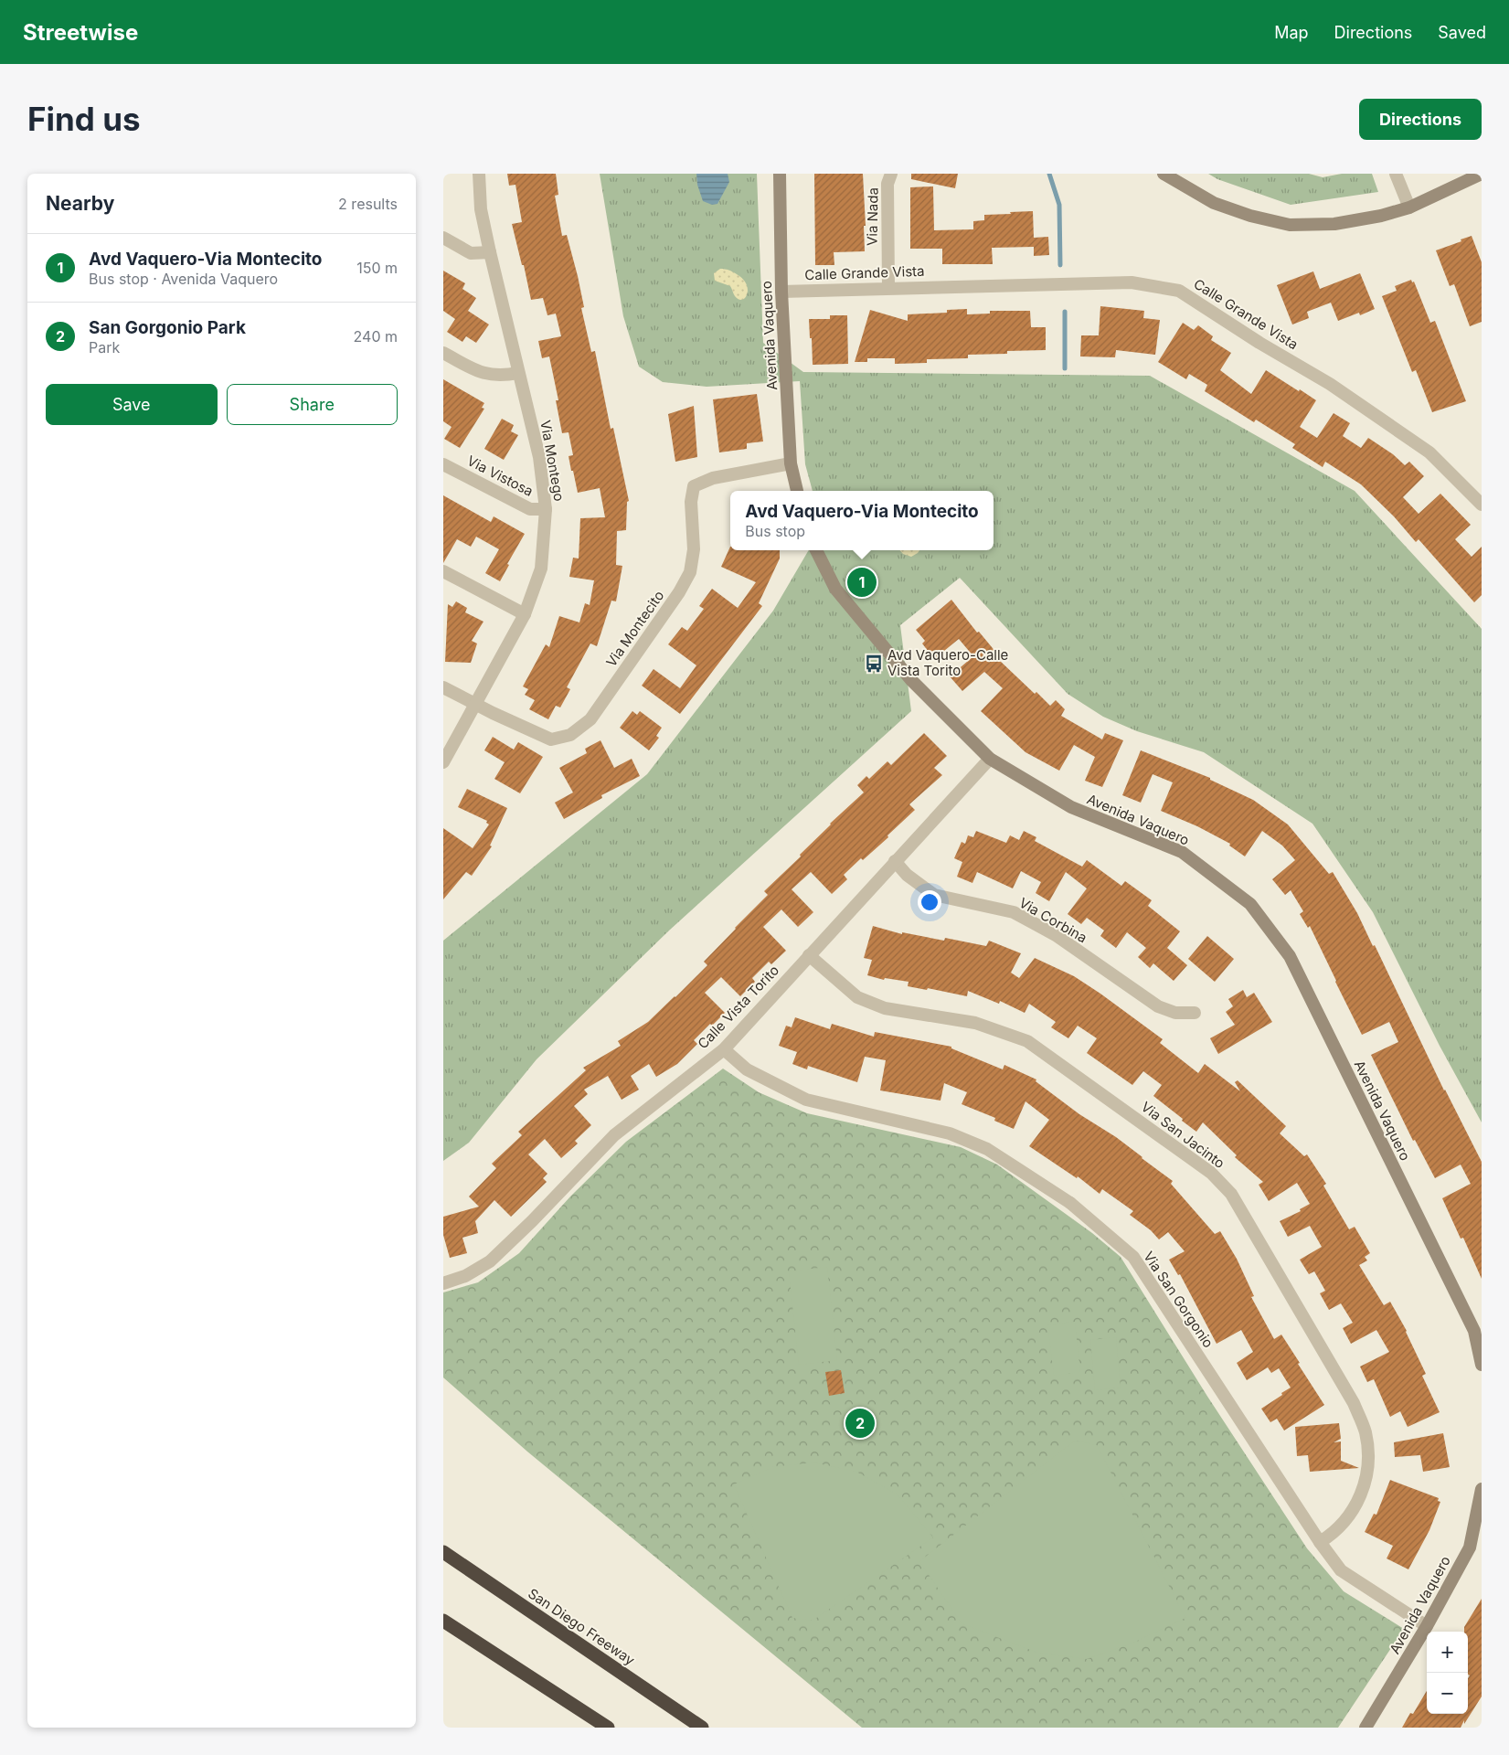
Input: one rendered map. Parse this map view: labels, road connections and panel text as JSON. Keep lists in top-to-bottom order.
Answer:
{
  "streets": {
    "highway": ["San Diego Freeway"],
    "main road": ["Avenida Vaquero"],
    "street": [
      "Via Nada",
      "Calle Grande Vista",
      "Via Montego",
      "Via Vistosa",
      "Via Montecito",
      "Via Corbina",
      "Calle Vista Torito",
      "Via San Jacinto",
      "Via San Gorgonio"
    ]
  },
  "crossings": [
    ["Via Nada", "Calle Grande Vista"],
    ["Calle Grande Vista", "Avenida Vaquero"],
    ["Avenida Vaquero", "Via Montecito"],
    ["Avenida Vaquero", "Calle Vista Torito"],
    ["Avenida Vaquero", "Via San Gorgonio"],
    ["Via Montego", "Via Vistosa"],
    ["Via Montego", "Via Montecito"],
    ["Via Corbina", "Calle Vista Torito"],
    ["Calle Vista Torito", "Via San Jacinto"],
    ["Calle Vista Torito", "Via San Gorgonio"],
    ["Via San Jacinto", "Via San Gorgonio"]
  ],
  "places": {
    "bus stop": ["Avd Vaquero-Calle Vista Torito"]
  },
  "page": {
    "header": "Streetwise",
    "nav": ["Map", "Directions", "Saved"],
    "buttons": [
      "Directions",
      ["Save", "Share"]
    ],
    "title": "Find us",
    "heading": ["Nearby", "2 results"],
    "list": [
      {
        "mark": "1",
        "name": "Avd Vaquero-Via Montecito",
        "note": "Bus stop · Avenida Vaquero",
        "value": "150 m"
      },
      {
        "mark": "2",
        "name": "San Gorgonio Park",
        "note": "Park",
        "value": "240 m"
      }
    ],
    "popup": ["Avd Vaquero-Via Montecito", "Bus stop"],
    "pins": ["1", "2"],
    "map_buttons": ["+", "−"]
  }
}
